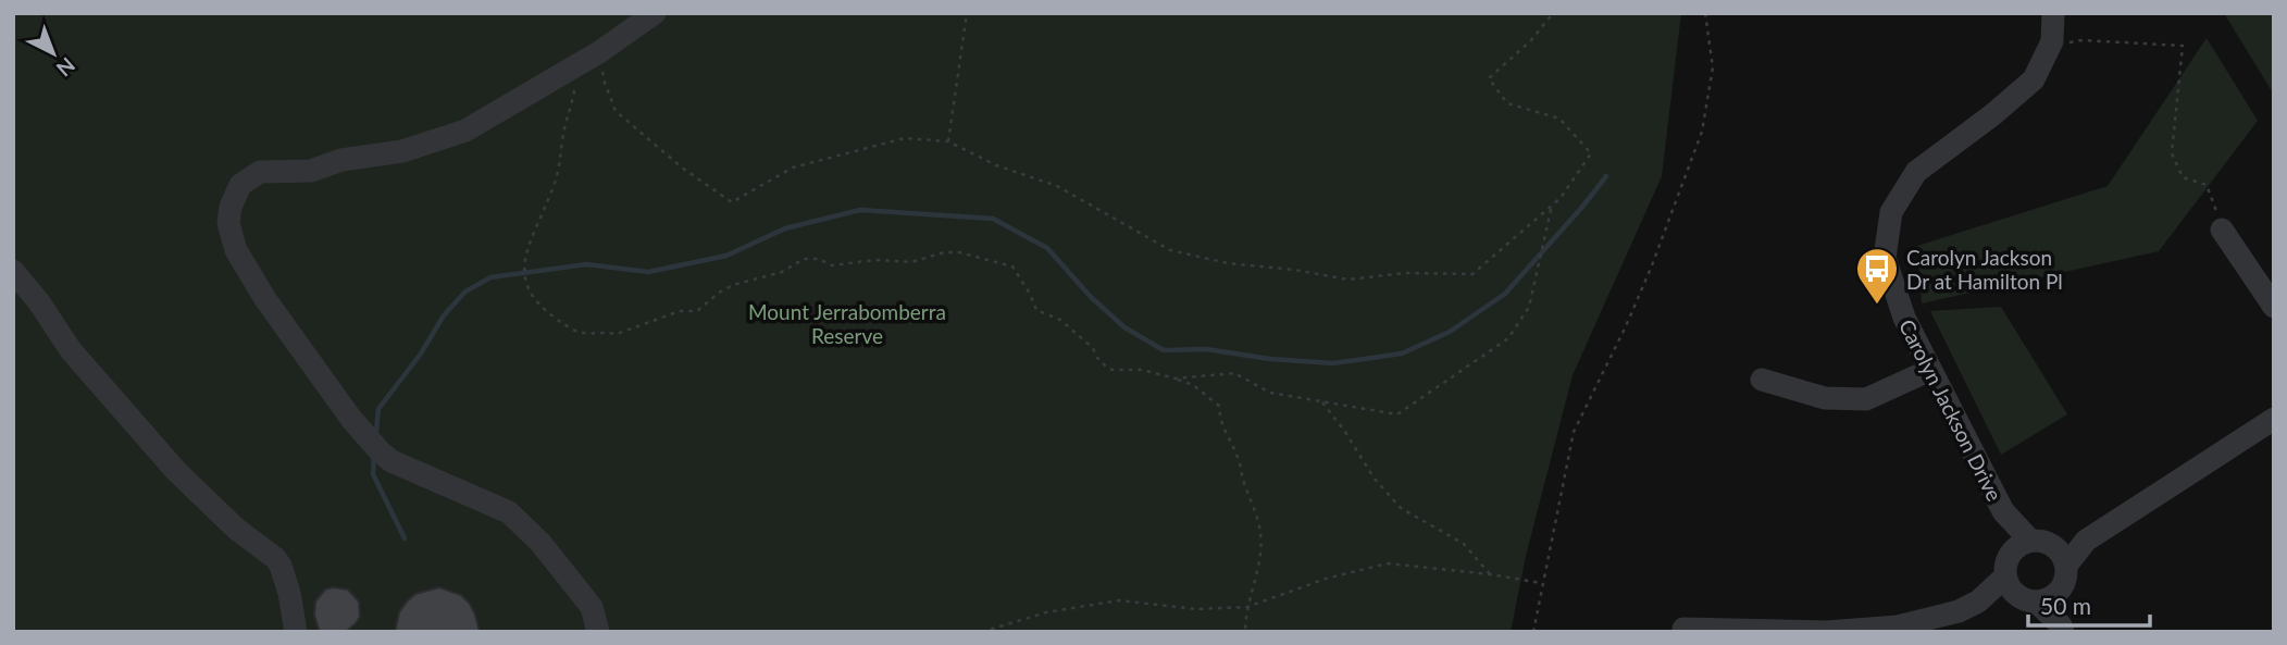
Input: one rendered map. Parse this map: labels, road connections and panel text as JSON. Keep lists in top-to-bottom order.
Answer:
{
  "streets": {
    "street": ["Carolyn Jackson Drive"]
  },
  "parks": ["Mount Jerrabomberra Reserve"],
  "places": {
    "bus stop": ["Carolyn Jackson Dr at Hamilton Pl"]
  },
  "scale_bar": "50 m",
  "north": "bottom right"
}
